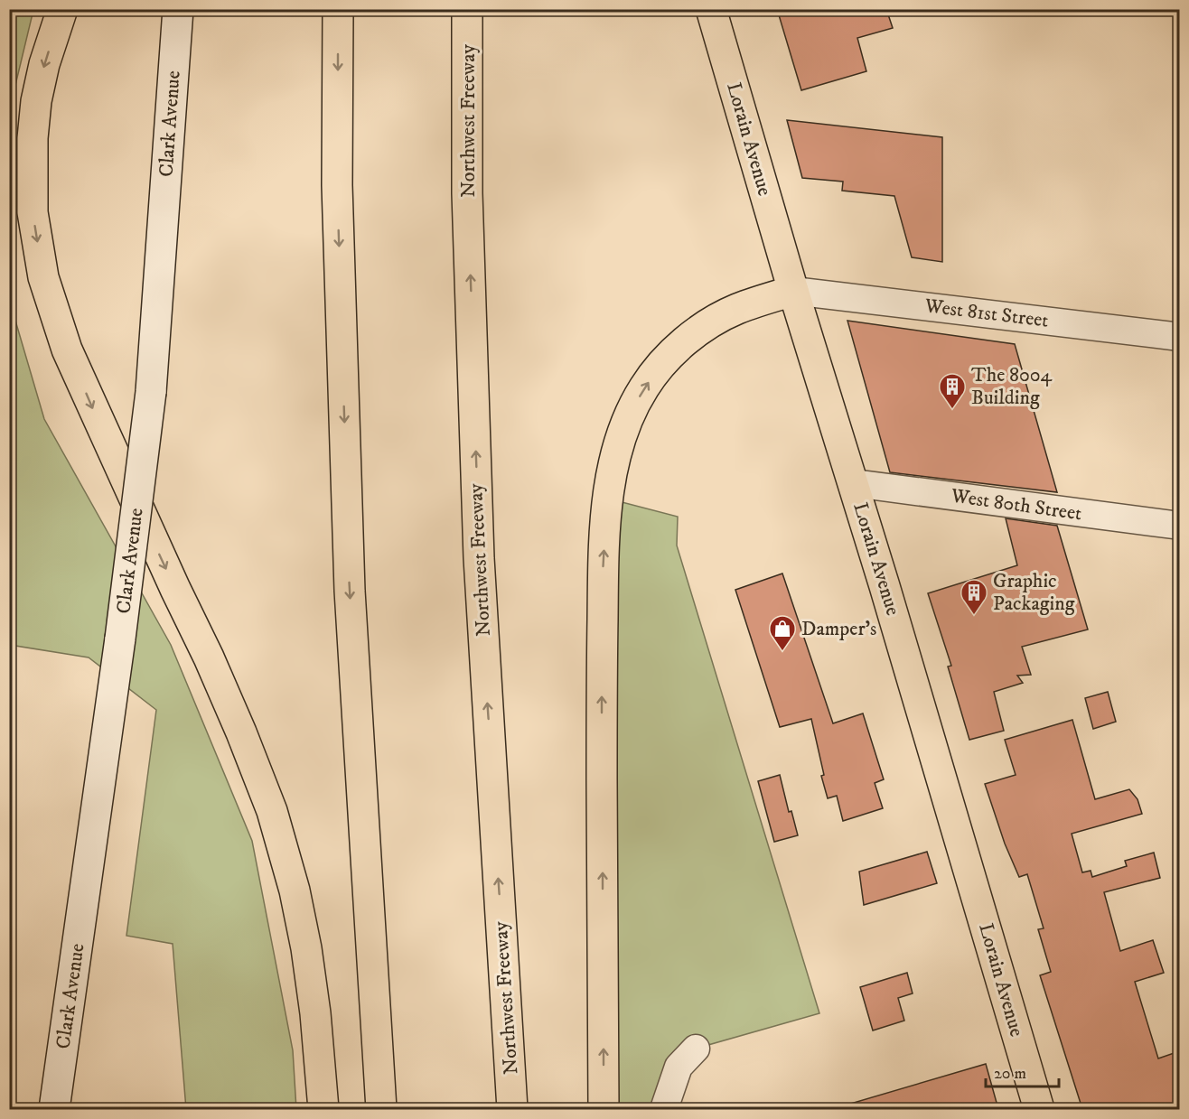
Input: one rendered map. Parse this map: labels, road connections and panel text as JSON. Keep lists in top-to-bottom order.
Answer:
{
  "streets": {
    "main road": ["Northwest Freeway", "Lorain Avenue"],
    "street": ["Clark Avenue", "West 81st Street", "West 80th Street"]
  },
  "crossings": [
    ["Lorain Avenue", "West 81st Street"],
    ["Lorain Avenue", "West 80th Street"]
  ],
  "places": {
    "building": ["The 8004 Building", "Graphic Packaging"],
    "shop": ["Damper's"]
  },
  "scale_bar": "20 m"
}
